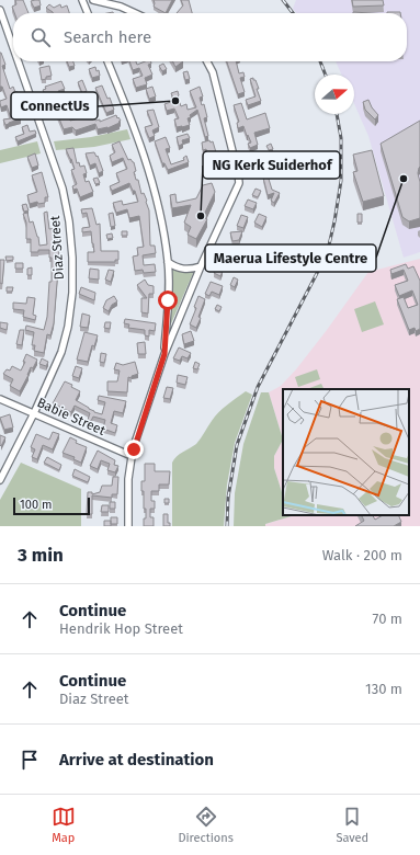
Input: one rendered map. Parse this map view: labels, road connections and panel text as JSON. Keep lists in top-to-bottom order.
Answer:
{
  "streets": {
    "street": ["Diaz Street", "Babie Street"]
  },
  "crossings": [
    ["Diaz Street", "Babie Street"]
  ],
  "places": ["ConnectUs", "Maerua Lifestyle Centre", "NG Kerk Suiderhof"],
  "scale_bar": "100 m",
  "north": "right",
  "page": {
    "search": "Search here",
    "scale": "100 m",
    "heading": ["3 min", "Walk · 200 m"],
    "list": [
      ["Continue", "Hendrik Hop Street", "70 m"],
      ["Continue", "Diaz Street", "130 m"],
      "Arrive at destination"
    ],
    "nav": ["Map", "Directions", "Saved"]
  }
}
